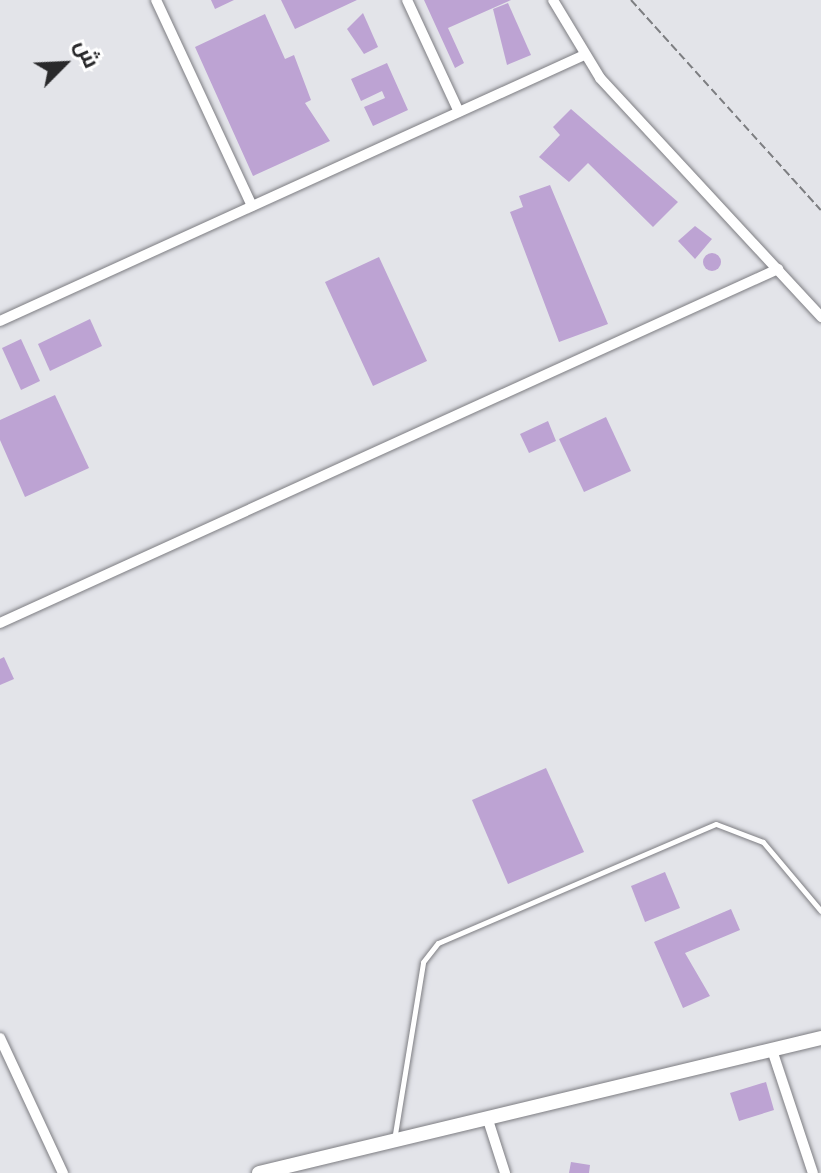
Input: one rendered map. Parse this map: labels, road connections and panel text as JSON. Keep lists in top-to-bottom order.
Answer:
{
  "north": "top right"
}
